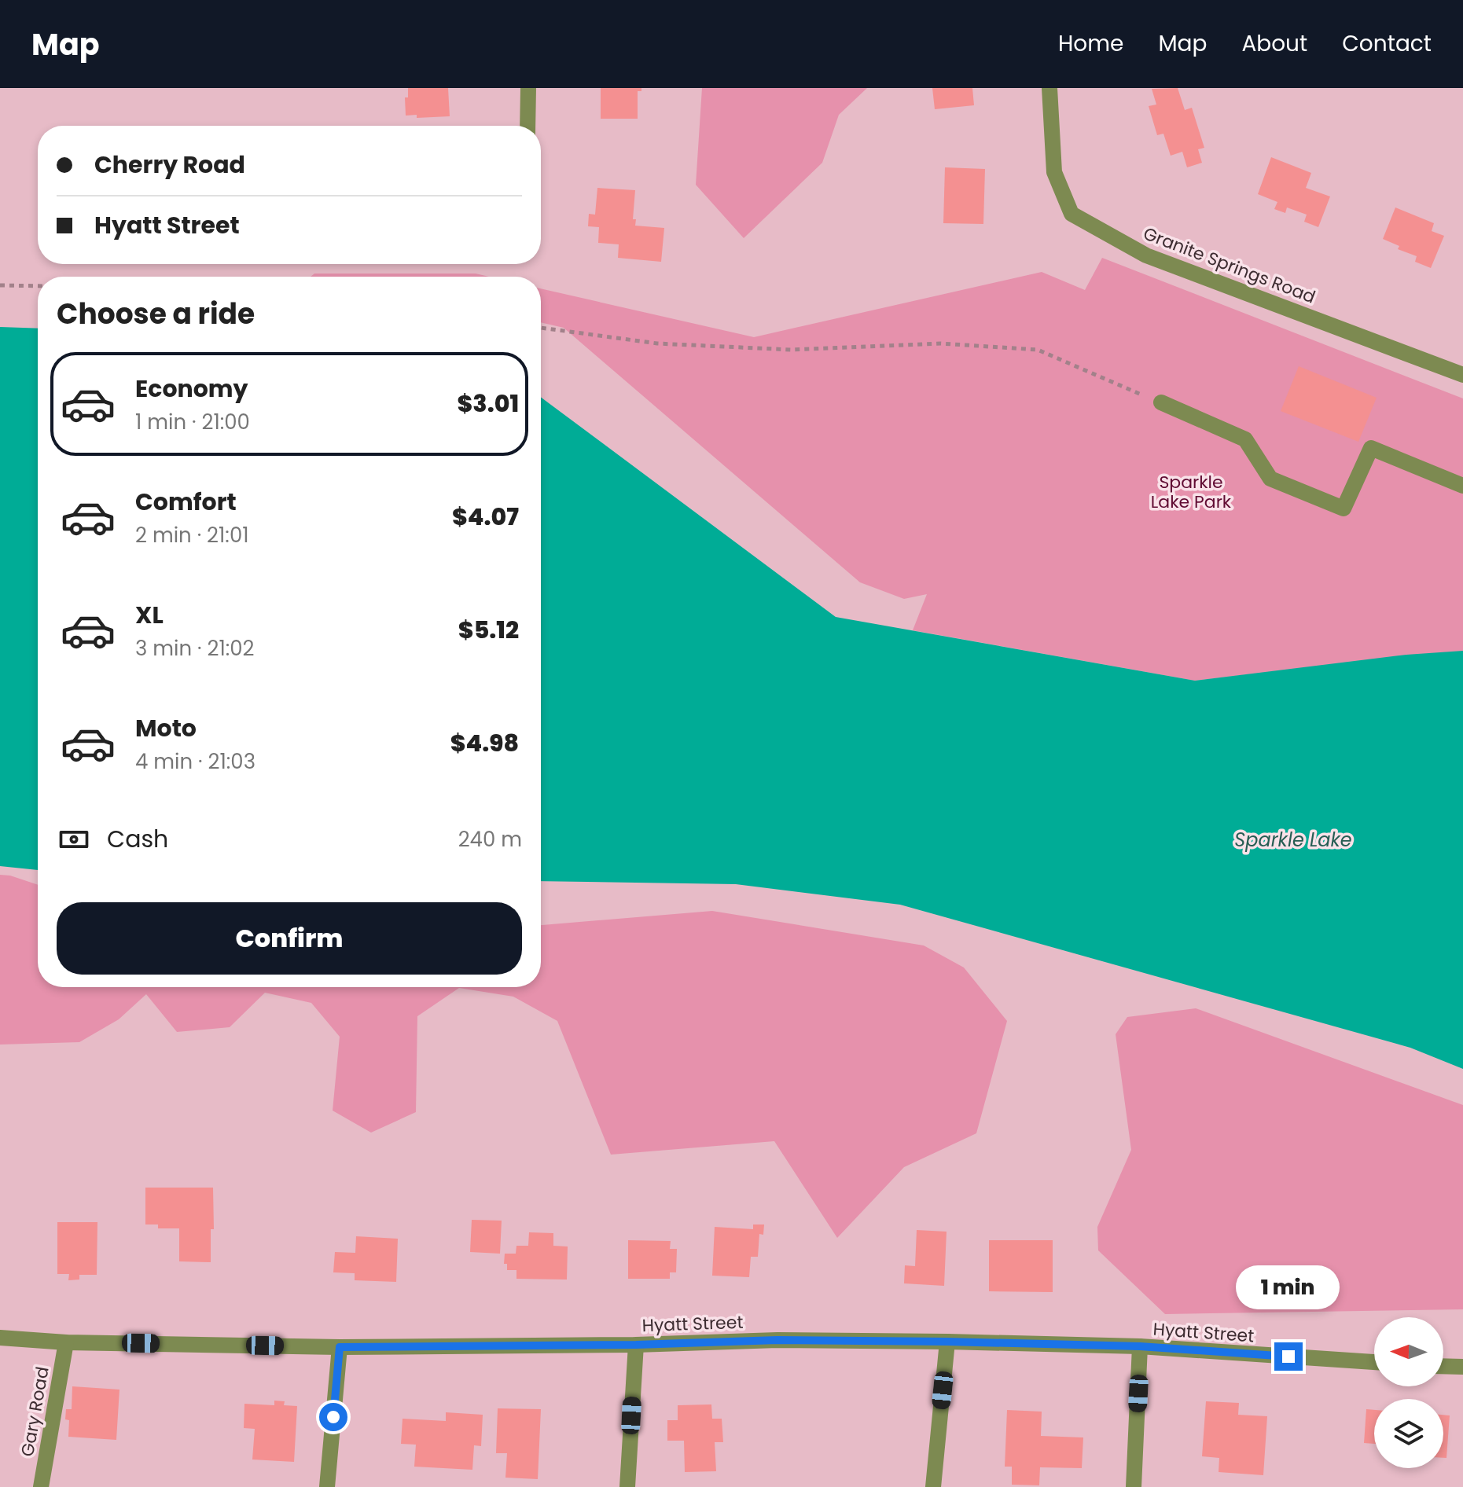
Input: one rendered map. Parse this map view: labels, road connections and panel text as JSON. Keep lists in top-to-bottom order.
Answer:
{
  "streets": {
    "street": ["Granite Springs Road", "Hyatt Street", "Gary Road"]
  },
  "crossings": [
    ["Hyatt Street", "Gary Road"]
  ],
  "water": ["Sparkle Lake"],
  "parks": ["Sparkle Lake Park"],
  "north": "left",
  "page": {
    "header": "Map",
    "nav": [
      "Home",
      "Map",
      "About",
      "Contact"
    ],
    "banner": ["Cherry Road", "Hyatt Street"],
    "heading": "Choose a ride",
    "list": [
      {
        "name": "Economy",
        "note": "1 min · 21:00",
        "value": "$3.01"
      },
      {
        "name": "Comfort",
        "note": "2 min · 21:01",
        "value": "$4.07"
      },
      {
        "name": "XL",
        "note": "3 min · 21:02",
        "value": "$5.12"
      },
      {
        "name": "Moto",
        "note": "4 min · 21:03",
        "value": "$4.98"
      }
    ],
    "pay": ["Cash", "240 m"],
    "buttons": "Confirm",
    "bubble": "1 min"
  }
}
